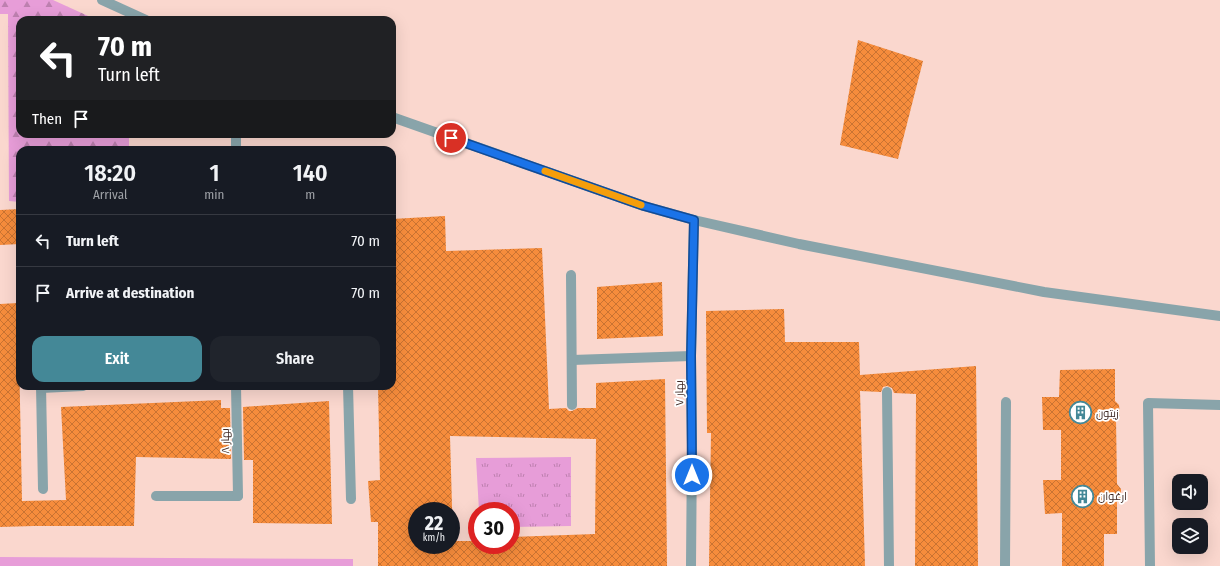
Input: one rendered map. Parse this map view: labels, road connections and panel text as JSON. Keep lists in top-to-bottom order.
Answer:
{
  "streets": {
    "street": ["بهار ۷", "بهار ۸"]
  },
  "places": {
    "building": ["زیتون", "ارغوان"]
  },
  "page": {
    "turn": ["70 m", "Turn left"],
    "then": "Then",
    "eta": [
      "18:20",
      "Arrival",
      "1",
      "min",
      "140",
      "m"
    ],
    "list": [
      {
        "name": "Turn left",
        "value": "70 m"
      },
      {
        "name": "Arrive at destination",
        "value": "70 m"
      }
    ],
    "buttons": ["Exit", "Share"],
    "speed": "22 km/h",
    "limit": "30"
  }
}
